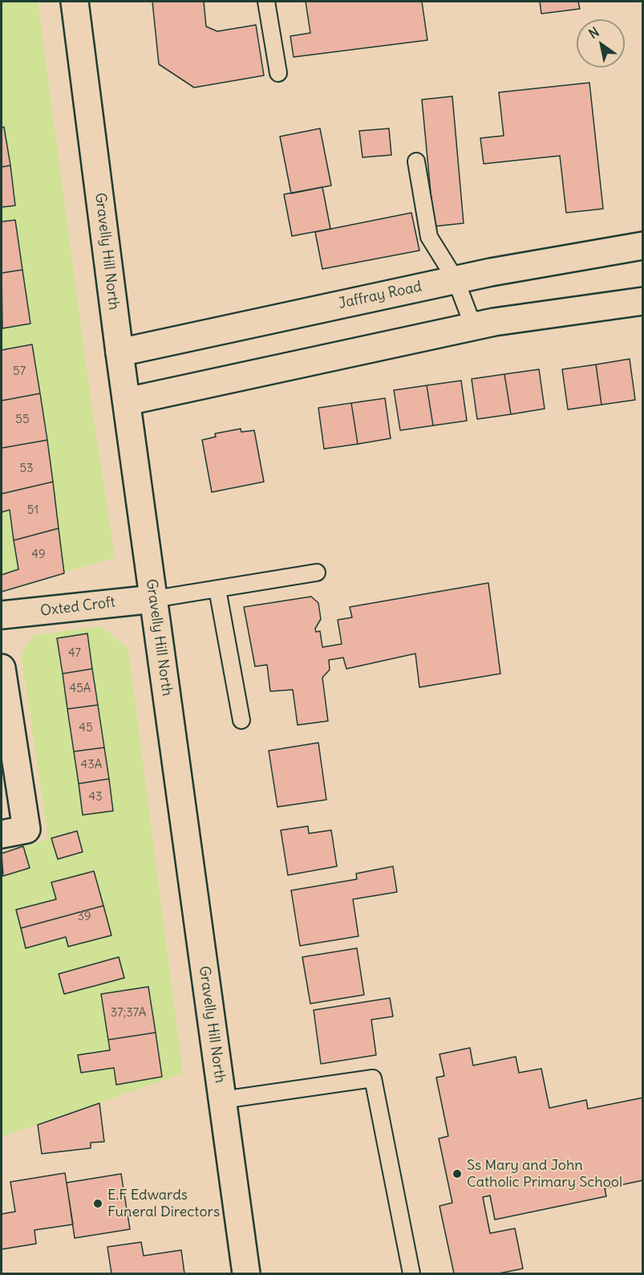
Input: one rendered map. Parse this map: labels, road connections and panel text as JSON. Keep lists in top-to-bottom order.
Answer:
{
  "streets": {
    "street": ["Gravelly Hill North", "Jaffray Road", "Oxted Croft"]
  },
  "crossings": [
    ["Gravelly Hill North", "Jaffray Road"],
    ["Gravelly Hill North", "Oxted Croft"]
  ],
  "places": ["Ss Mary and John Catholic Primary School", "E.F Edwards Funeral Directors"],
  "house_numbers": [
    "57",
    "55",
    "53",
    "51",
    "49",
    "47",
    "45A",
    "45",
    "43A",
    "43",
    "39",
    "37;37A"
  ],
  "north": "top left"
}
